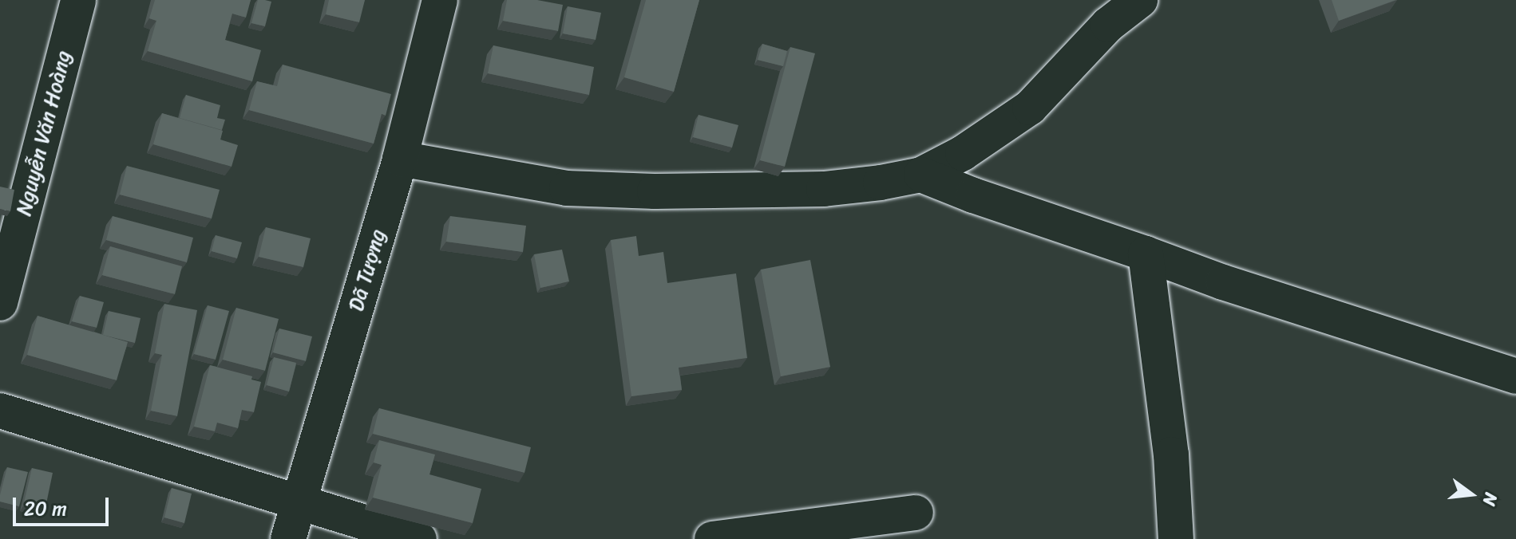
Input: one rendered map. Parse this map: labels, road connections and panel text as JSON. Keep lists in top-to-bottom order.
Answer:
{
  "streets": {
    "street": ["Nguyễn Văn Hoàng", "Dã Tượng"]
  },
  "scale_bar": "20 m",
  "north": "right"
}
